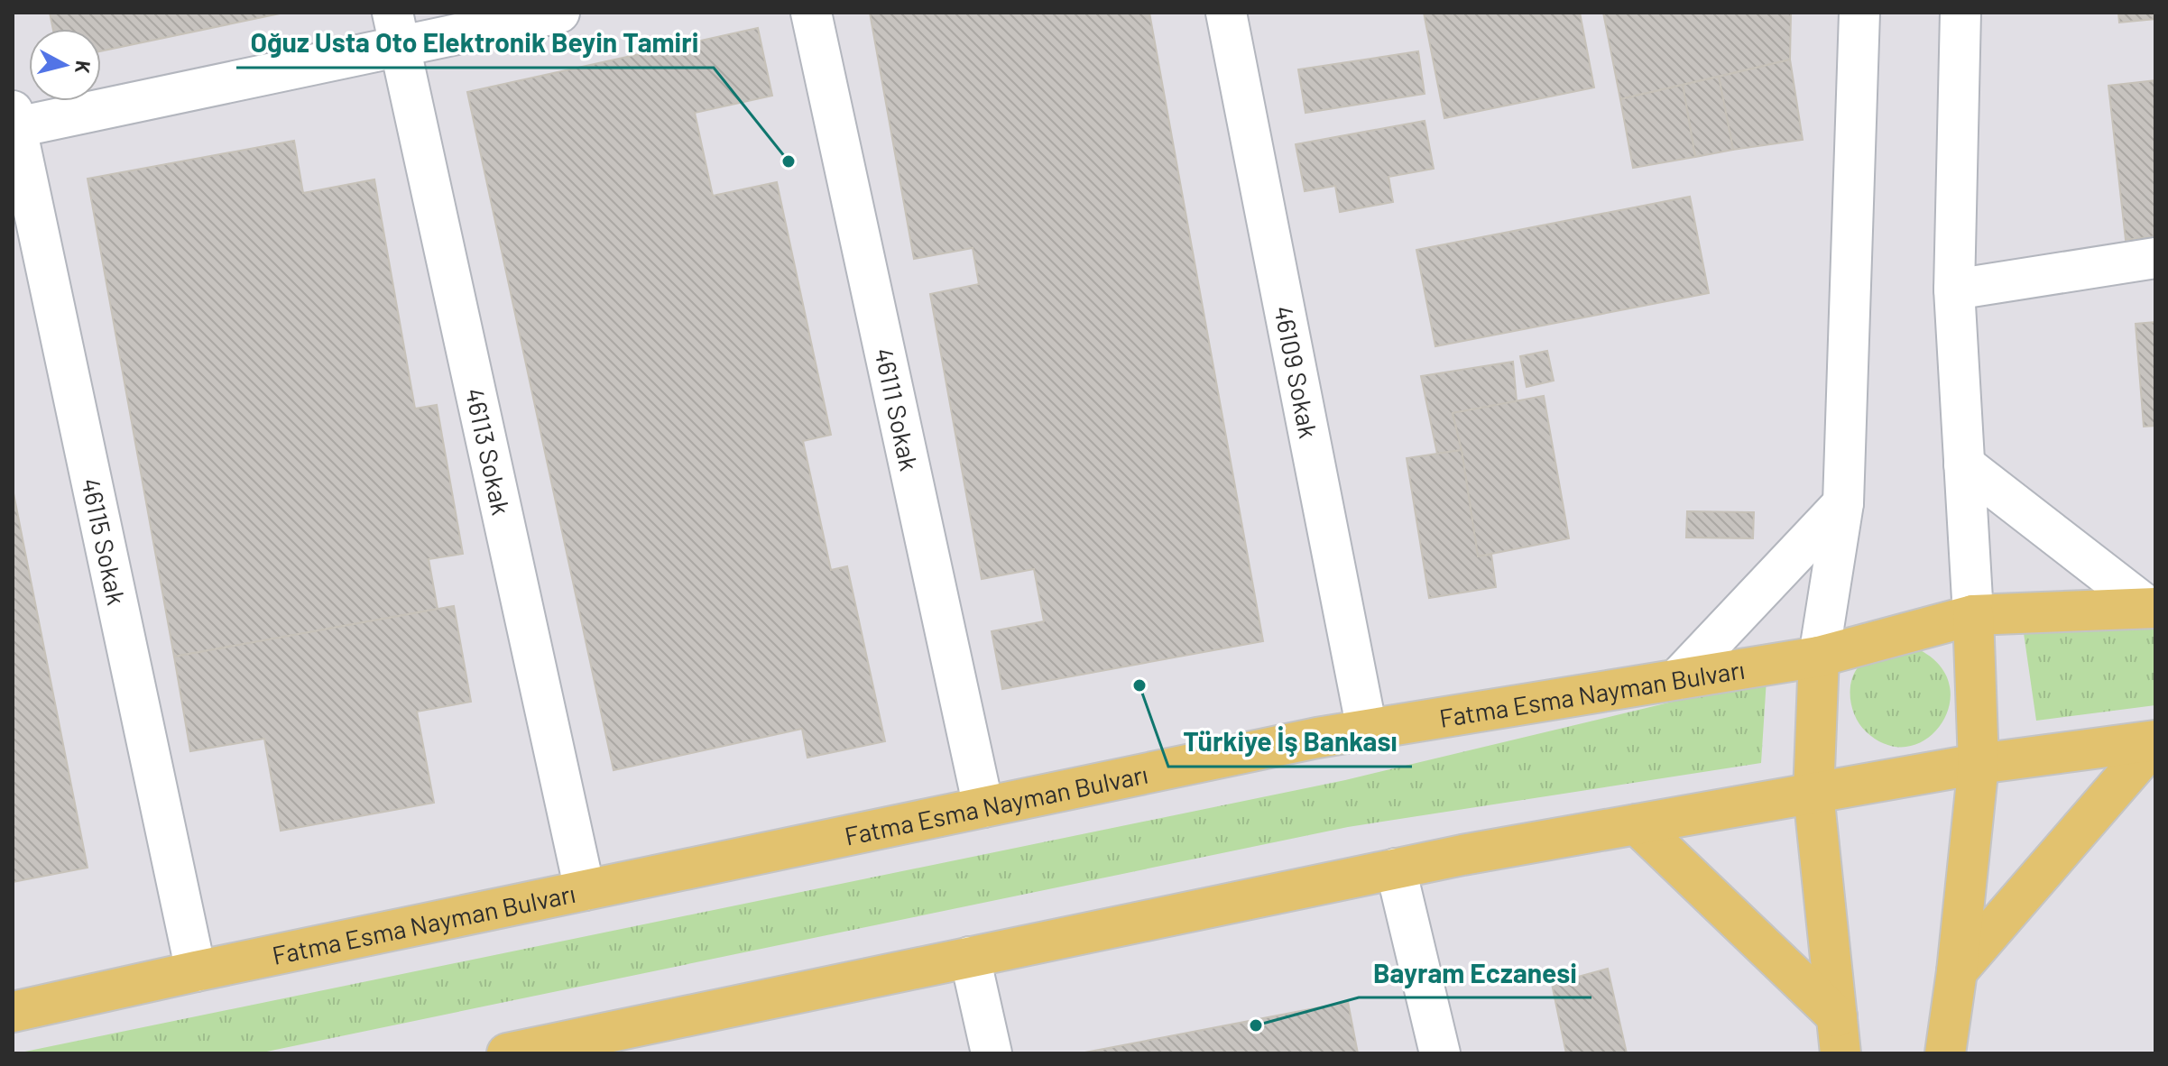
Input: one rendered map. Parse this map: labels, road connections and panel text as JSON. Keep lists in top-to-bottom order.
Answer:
{
  "streets": {
    "main road": ["Fatma Esma Nayman Bulvarı"],
    "street": [
      "46109 Sokak",
      "46111 Sokak",
      "46113 Sokak",
      "46115 Sokak"
    ]
  },
  "crossings": [
    ["46109 Sokak", "Fatma Esma Nayman Bulvarı"],
    ["46111 Sokak", "Fatma Esma Nayman Bulvarı"],
    ["46113 Sokak", "Fatma Esma Nayman Bulvarı"],
    ["46115 Sokak", "Fatma Esma Nayman Bulvarı"]
  ],
  "places": ["Oğuz Usta Oto Elektronik Beyin Tamiri", "Türkiye İş Bankası", "Bayram Eczanesi"],
  "north": "right"
}
